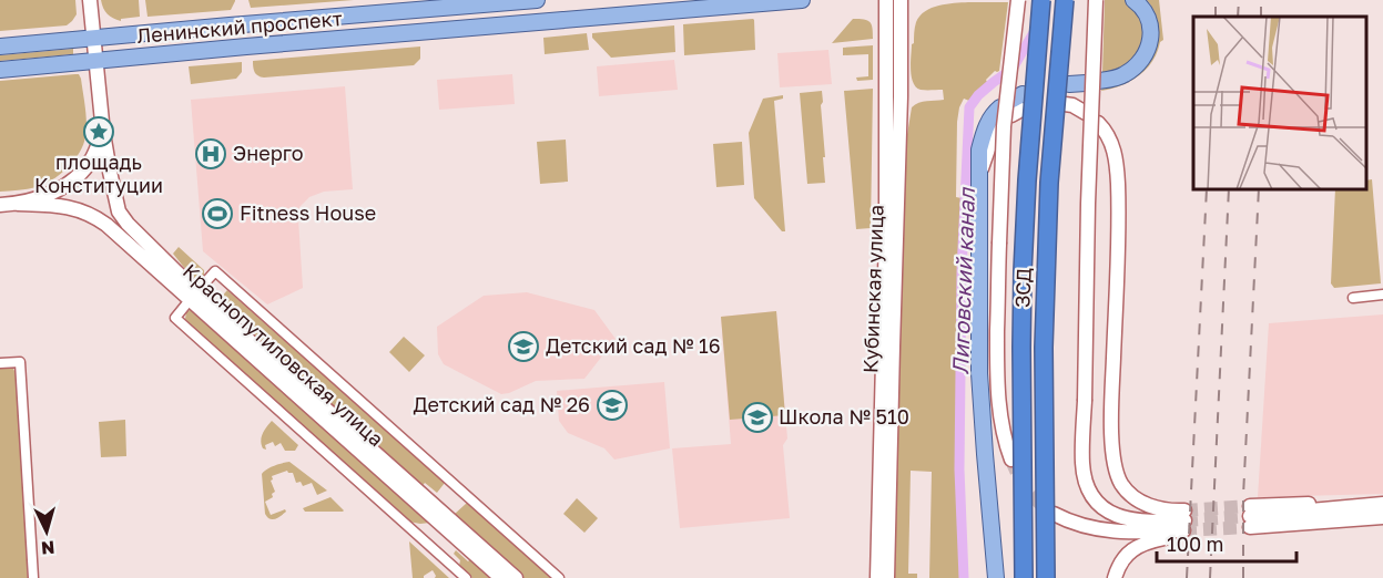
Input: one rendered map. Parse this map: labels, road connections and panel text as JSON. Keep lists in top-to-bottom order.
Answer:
{
  "streets": {
    "highway": ["ЗСД"],
    "main road": ["Ленинский проспект", "Кубинская улица", "Краснопутиловская улица"]
  },
  "water": ["Лиговский канал"],
  "places": {
    "place": ["площадь Конституции"],
    "hospital": ["Энерго"],
    "sports": ["Fitness House"],
    "school or university": ["Детский сад № 16", "Детский сад № 26", "Школа № 510"]
  },
  "scale_bar": "100 m",
  "north": "bottom"
}
